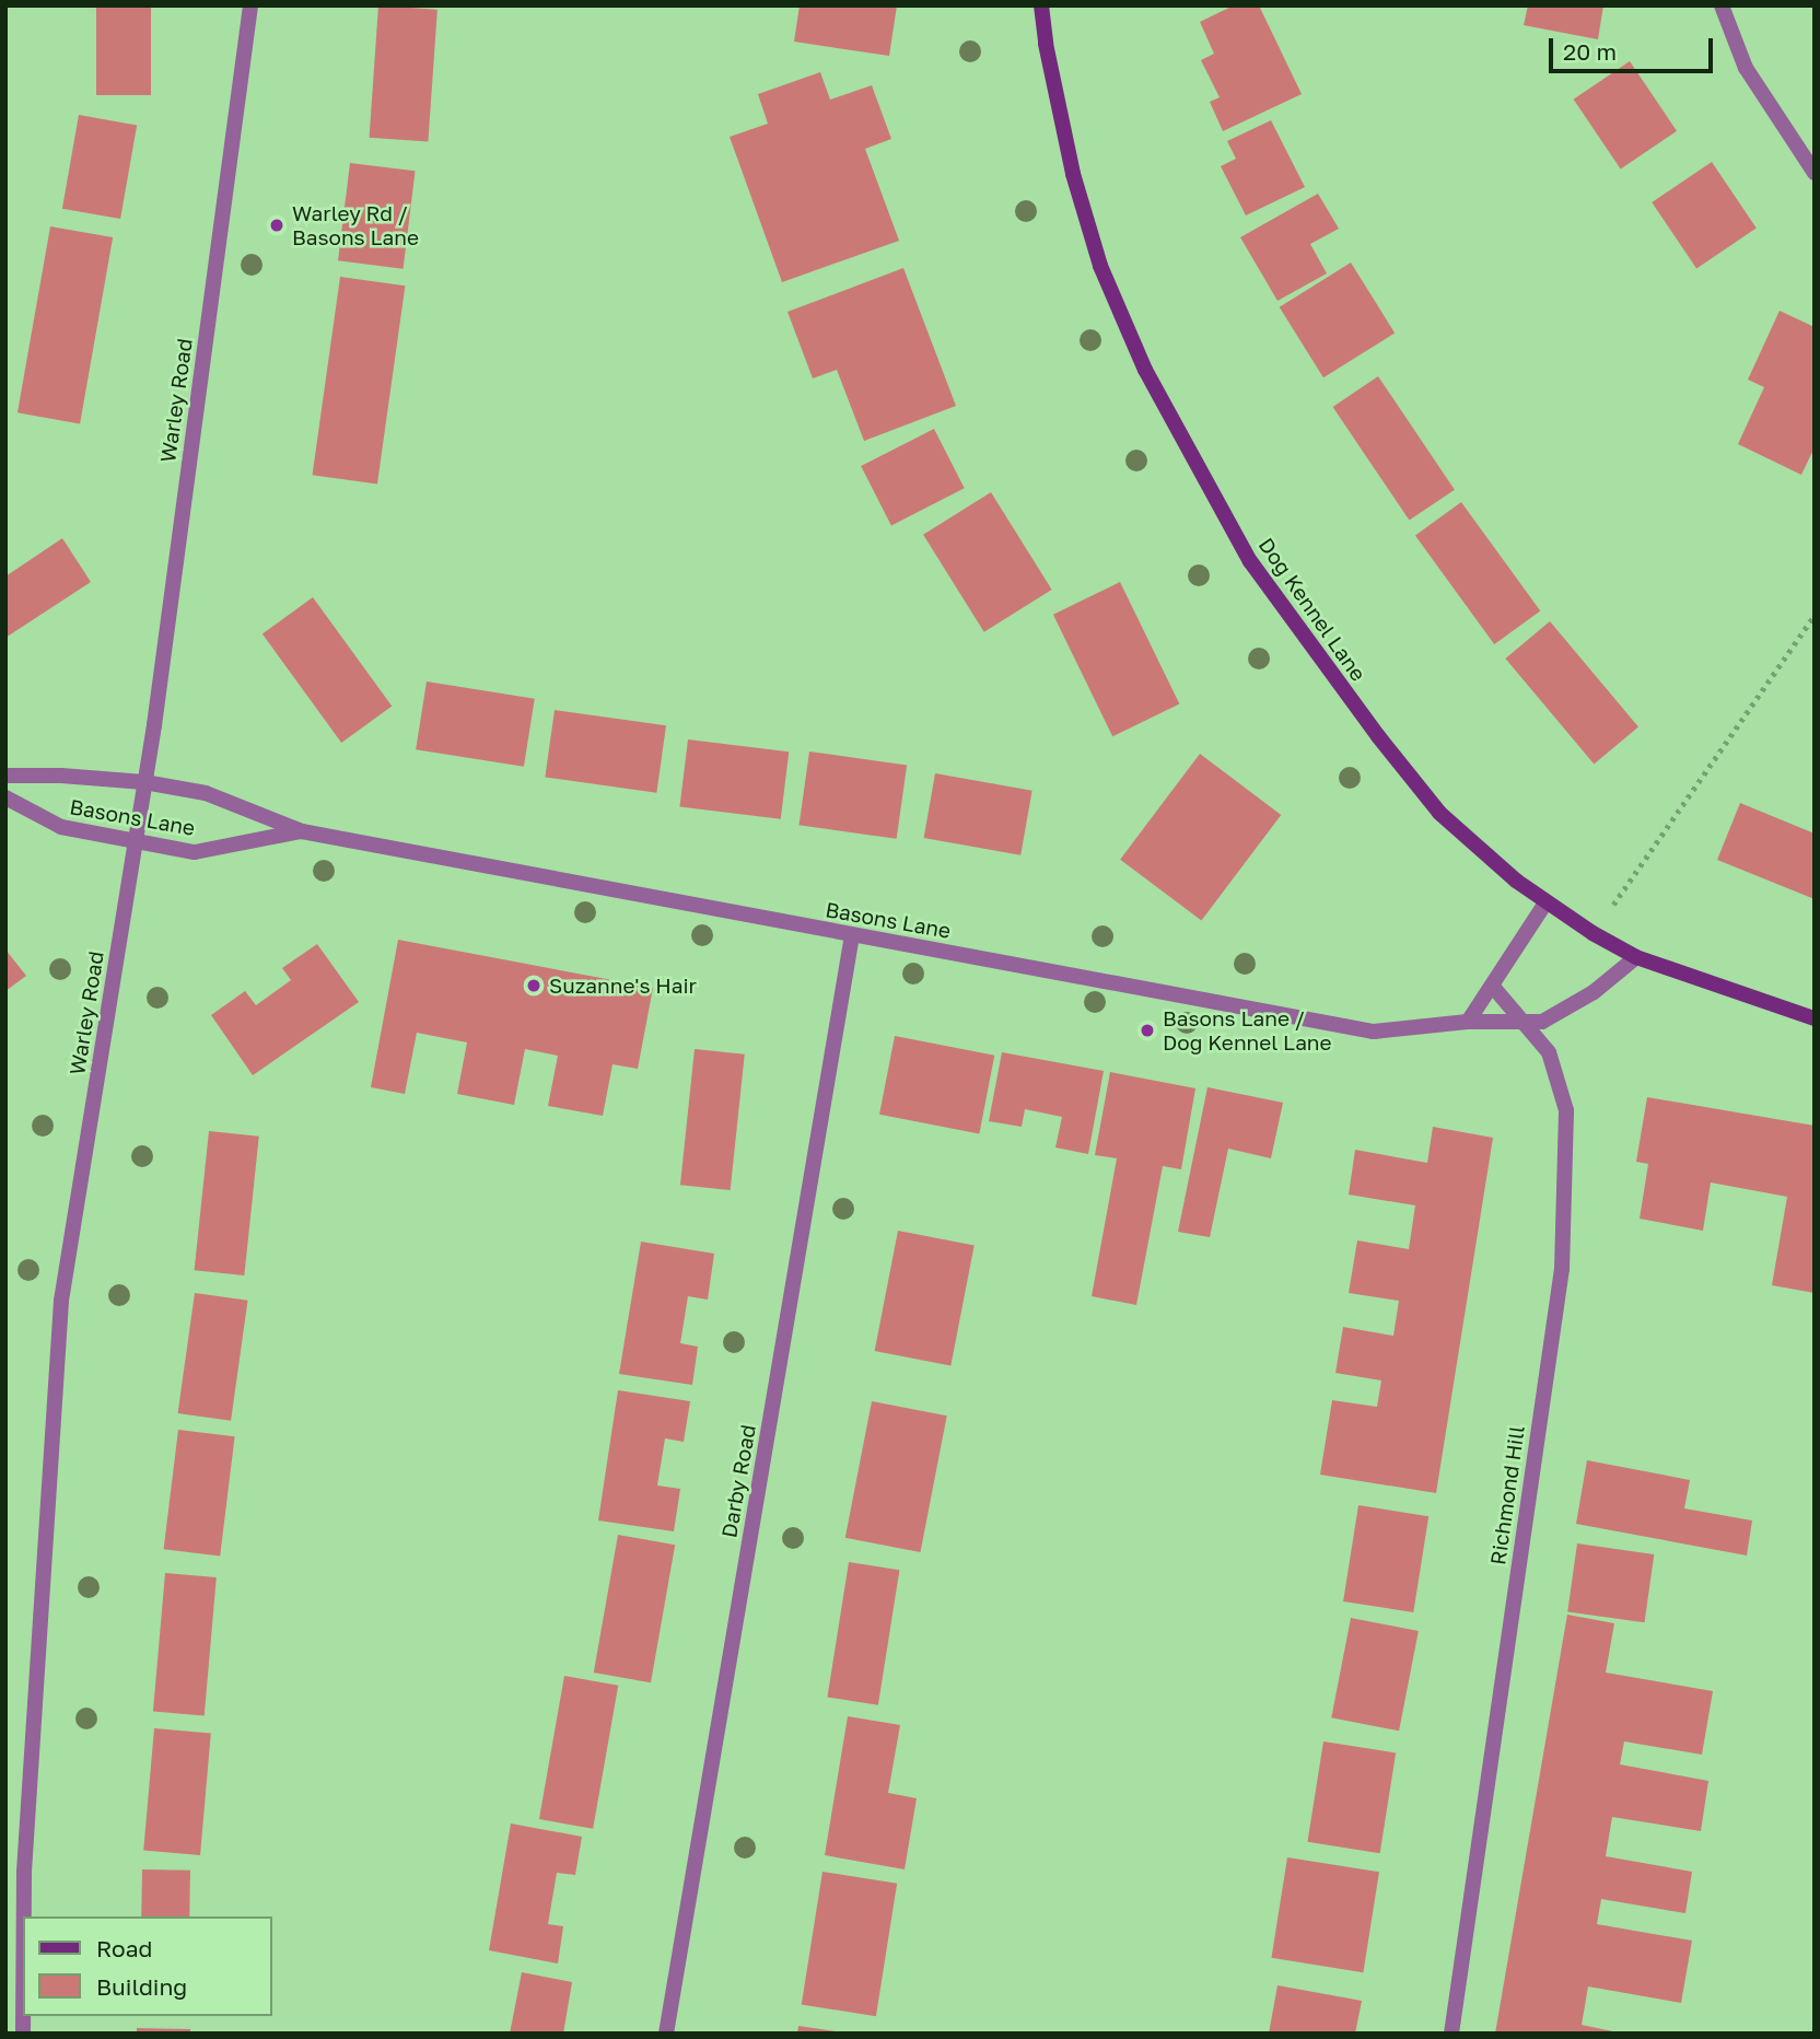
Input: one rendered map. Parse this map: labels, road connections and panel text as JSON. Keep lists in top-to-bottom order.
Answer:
{
  "streets": {
    "main road": ["Dog Kennel Lane"],
    "street": [
      "Warley Road",
      "Basons Lane",
      "Darby Road",
      "Richmond Hill"
    ]
  },
  "crossings": [
    ["Warley Road", "Basons Lane"],
    ["Dog Kennel Lane", "Basons Lane"],
    ["Basons Lane", "Darby Road"],
    ["Basons Lane", "Richmond Hill"]
  ],
  "places": ["Warley Rd / Basons Lane", "Suzanne's Hair", "Basons Lane / Dog Kennel Lane"],
  "legend": ["Road", "Building"],
  "scale_bar": "20 m"
}
